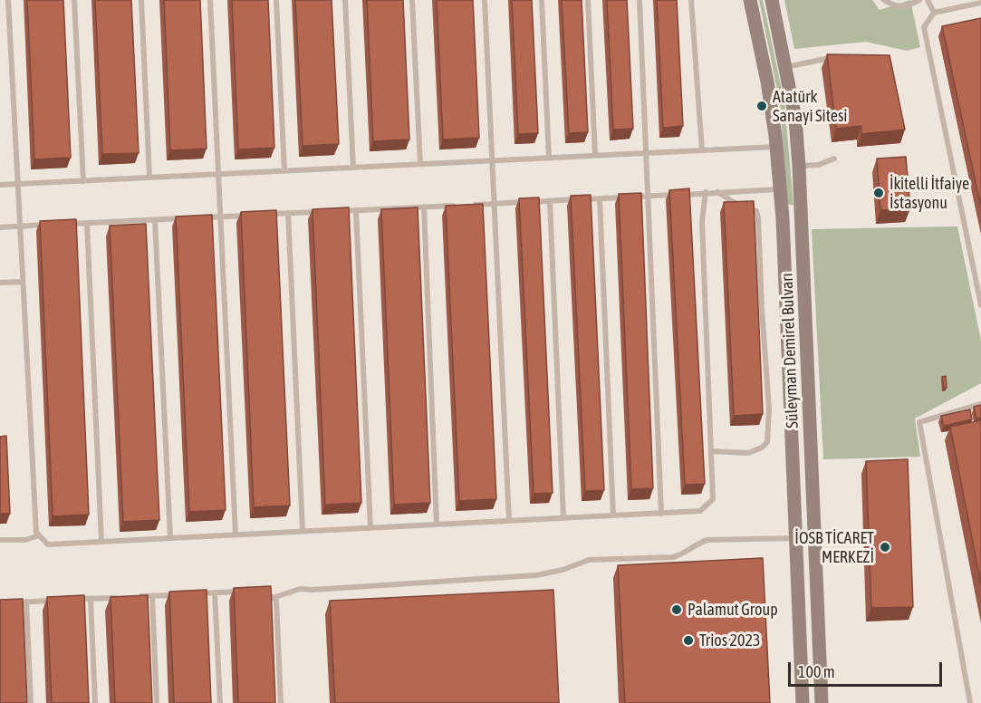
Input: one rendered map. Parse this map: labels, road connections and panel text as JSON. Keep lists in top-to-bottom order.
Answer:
{
  "streets": {
    "street": ["Süleyman Demirel Bulvarı"]
  },
  "places": [
    "Atatürk Sanayi Sitesi",
    "İkitelli İtfaiye İstasyonu",
    "İOSB TİCARET MERKEZİ",
    "Palamut Group",
    "Trios 2023"
  ],
  "scale_bar": "100 m"
}
